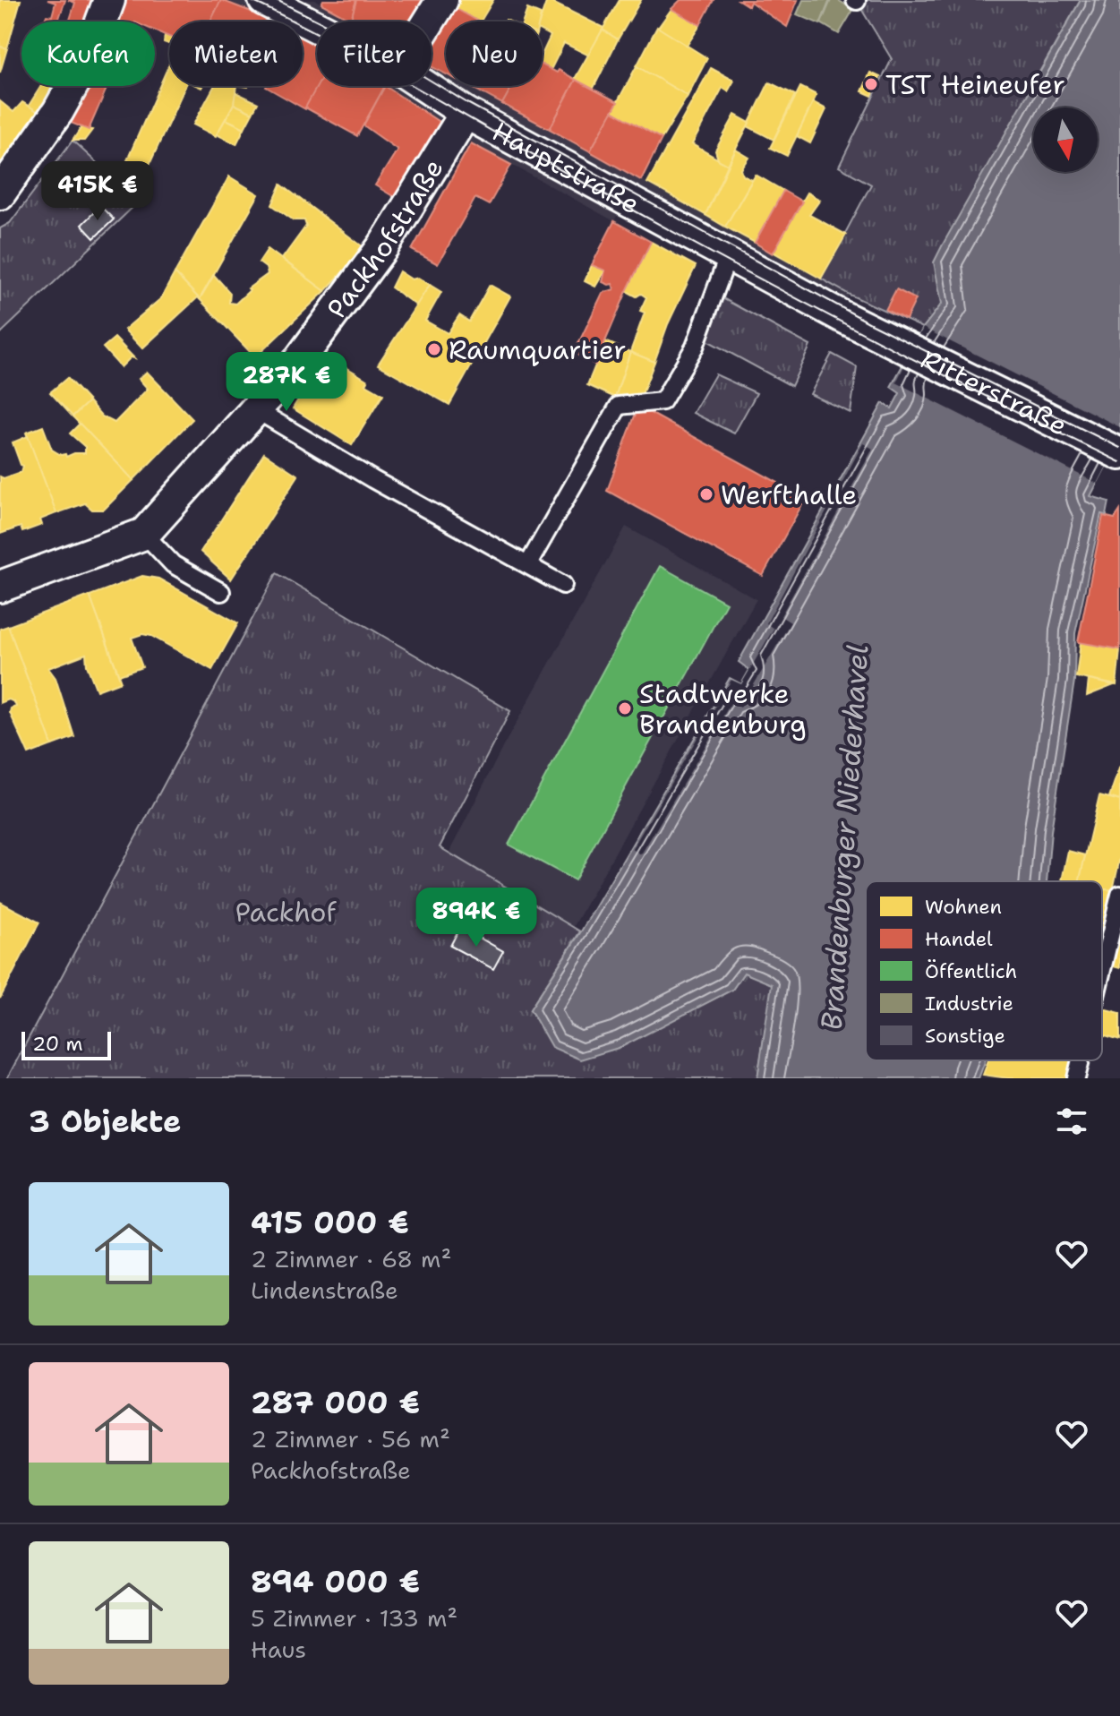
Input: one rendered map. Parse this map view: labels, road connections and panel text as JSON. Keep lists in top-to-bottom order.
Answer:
{
  "streets": {
    "street": ["Hauptstraße", "Packhofstraße", "Ritterstraße"]
  },
  "crossings": [
    ["Hauptstraße", "Packhofstraße"],
    ["Hauptstraße", "Ritterstraße"]
  ],
  "water": ["Brandenburger Niederhavel"],
  "parks": ["Packhof"],
  "places": [
    "TST Heineufer",
    "Raumquartier",
    "Werfthalle",
    "Stadtwerke Brandenburg"
  ],
  "legend": [
    "Wohnen",
    "Handel",
    "Öffentlich",
    "Industrie",
    "Sonstige"
  ],
  "scale_bar": "20 m",
  "north": "bottom",
  "page": {
    "chip": [
      "Kaufen",
      "Mieten",
      "Filter",
      "Neu"
    ],
    "price": ["415K €", "287K €", "894K €"],
    "scale": "20 m",
    "heading": "3 Objekte",
    "list": [
      {
        "name": "415 000 €",
        "note": "2 Zimmer · 68 m² · Lindenstraße"
      },
      {
        "name": "287 000 €",
        "note": "2 Zimmer · 56 m² · Packhofstraße"
      },
      {
        "name": "894 000 €",
        "note": "5 Zimmer · 133 m² · Haus"
      }
    ]
  }
}
